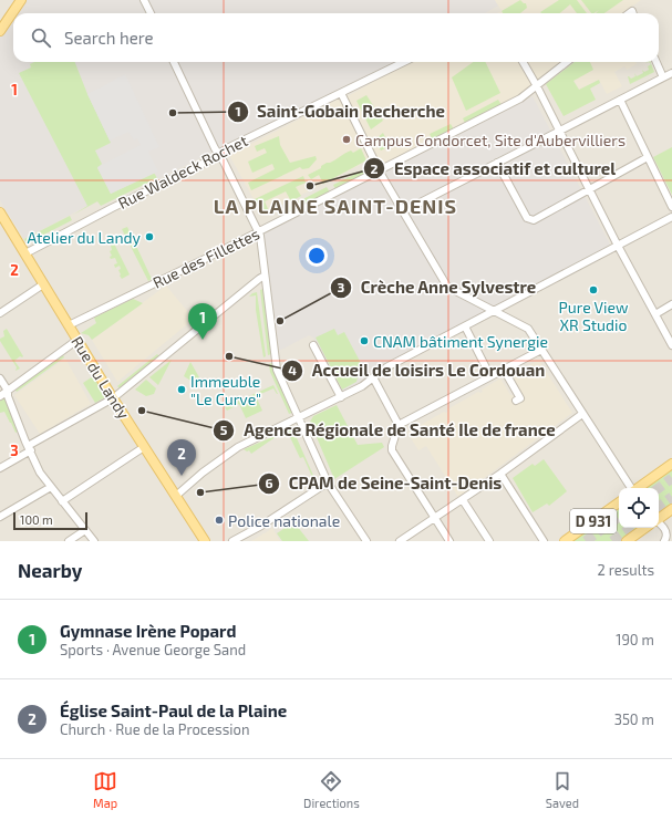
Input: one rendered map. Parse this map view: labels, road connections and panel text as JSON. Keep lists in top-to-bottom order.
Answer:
{
  "streets": {
    "main road": ["Rue du Landy", "D 931"],
    "street": ["Rue Waldeck Rochet", "Rue des Fillettes"]
  },
  "crossings": [
    ["Rue Waldeck Rochet", "Rue du Landy"],
    ["Rue des Fillettes", "Rue du Landy"]
  ],
  "districts": ["LA PLAINE SAINT-DENIS"],
  "places": [
    "Saint-Gobain Recherche",
    "Campus Condorcet, Site d'Aubervilliers",
    "Espace associatif et culturel",
    "Atelier du Landy",
    "Pure View XR Studio",
    "Crèche Anne Sylvestre",
    "CNAM bâtiment Synergie",
    "Accueil de loisirs Le Cordouan",
    "Immeuble \"Le Curve\"",
    "Agence Régionale de Santé Ile de france",
    "CPAM de Seine-Saint-Denis",
    "Police nationale"
  ],
  "scale_bar": "100 m",
  "page": {
    "search": "Search here",
    "pins": ["1", "2"],
    "scale": "100 m",
    "heading": ["Nearby", "2 results"],
    "list": [
      {
        "mark": "1",
        "name": "Gymnase Irène Popard",
        "note": "Sports · Avenue George Sand",
        "value": "190 m"
      },
      {
        "mark": "2",
        "name": "Église Saint-Paul de la Plaine",
        "note": "Church · Rue de la Procession",
        "value": "350 m"
      }
    ],
    "nav": ["Map", "Directions", "Saved"]
  },
  "grid": {
    "rows": ["1", "2", "3"]
  }
}
